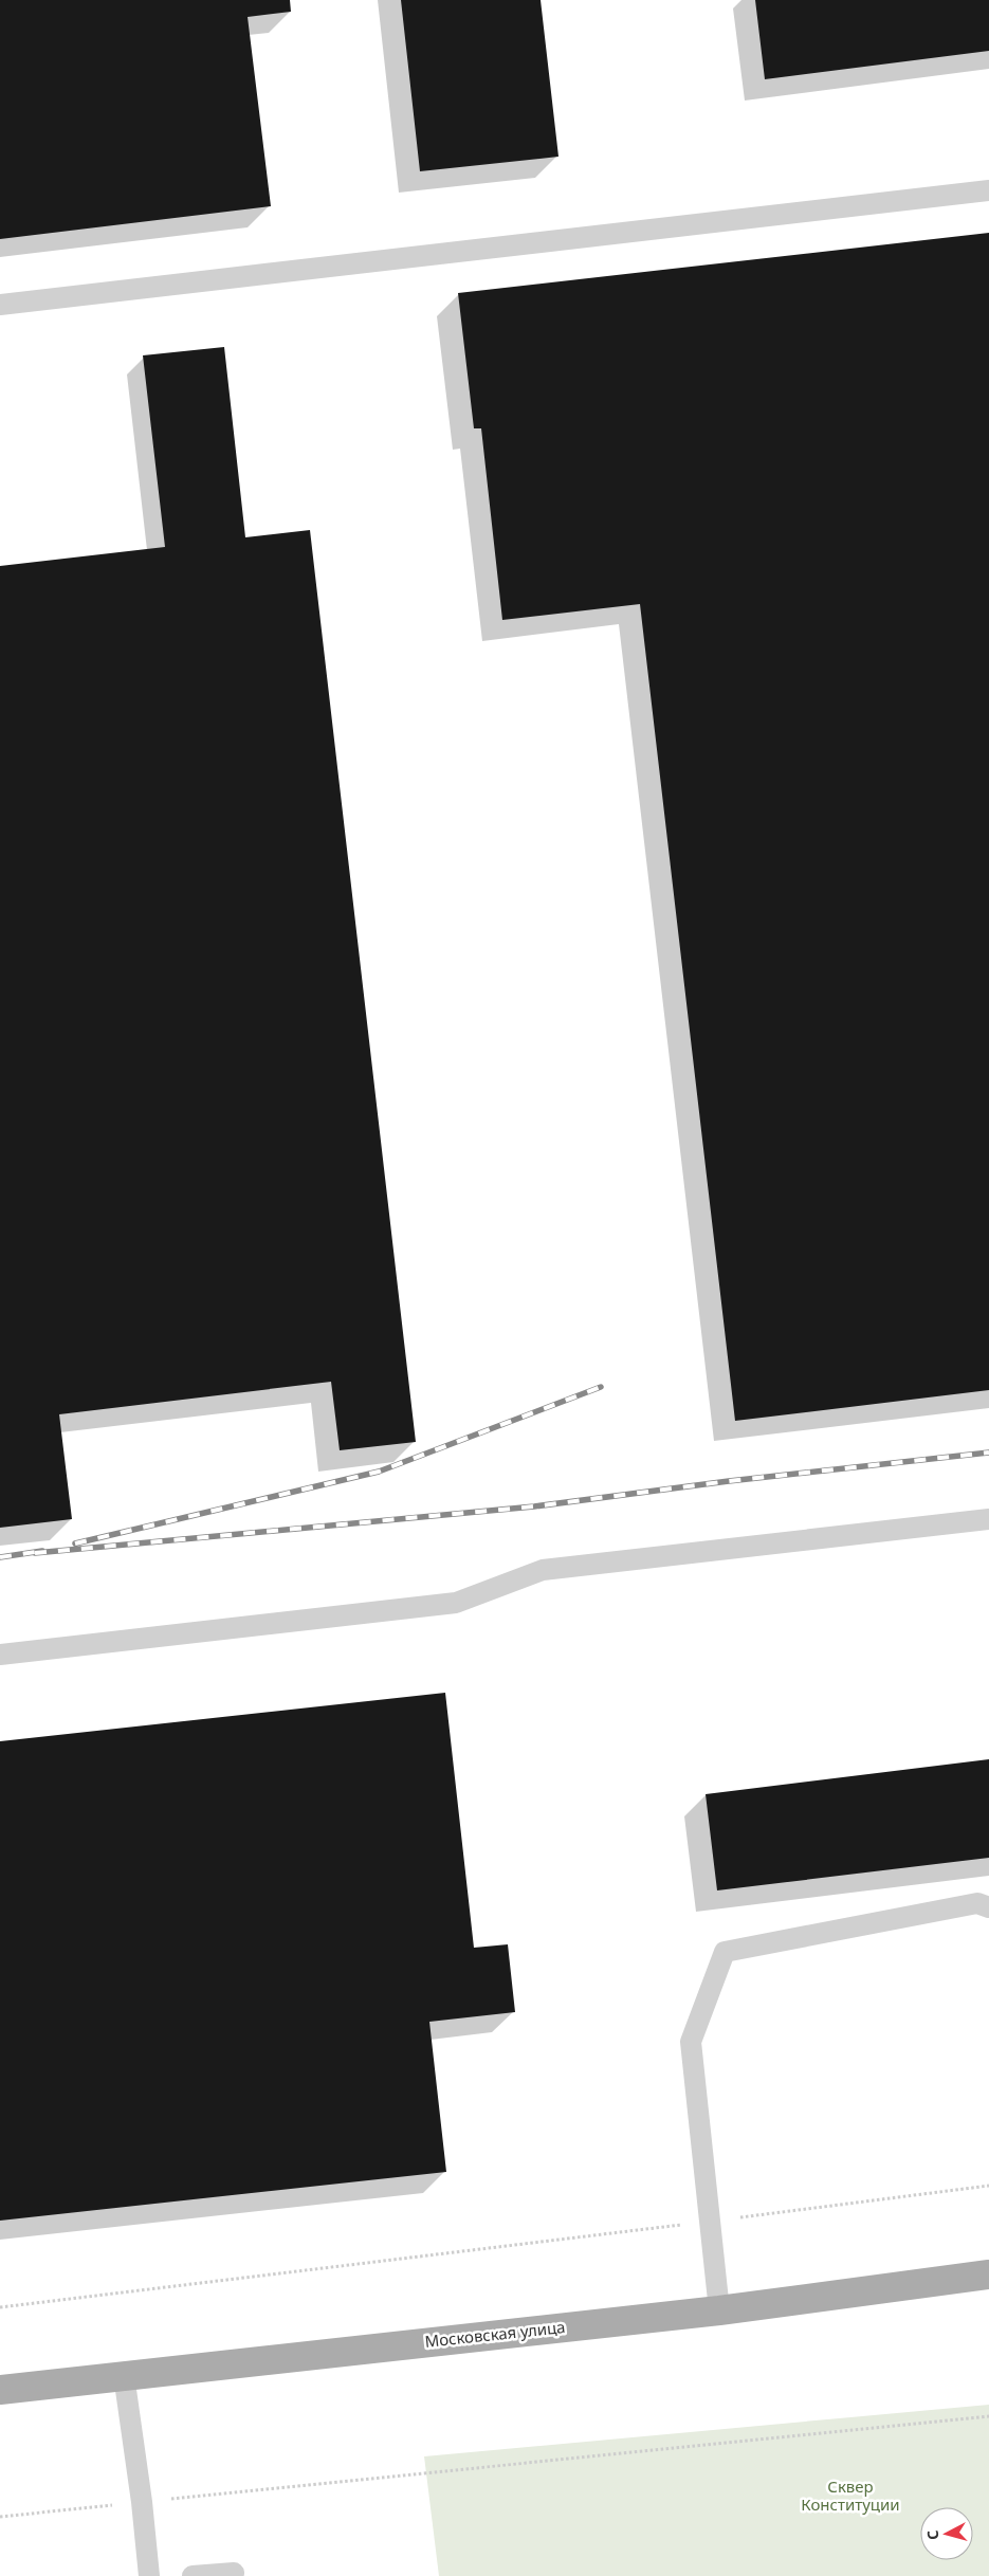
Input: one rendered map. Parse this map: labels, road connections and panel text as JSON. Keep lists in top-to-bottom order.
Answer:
{
  "streets": {
    "main road": ["Московская улица"]
  },
  "parks": ["Сквер Конституции"],
  "north": "left"
}
